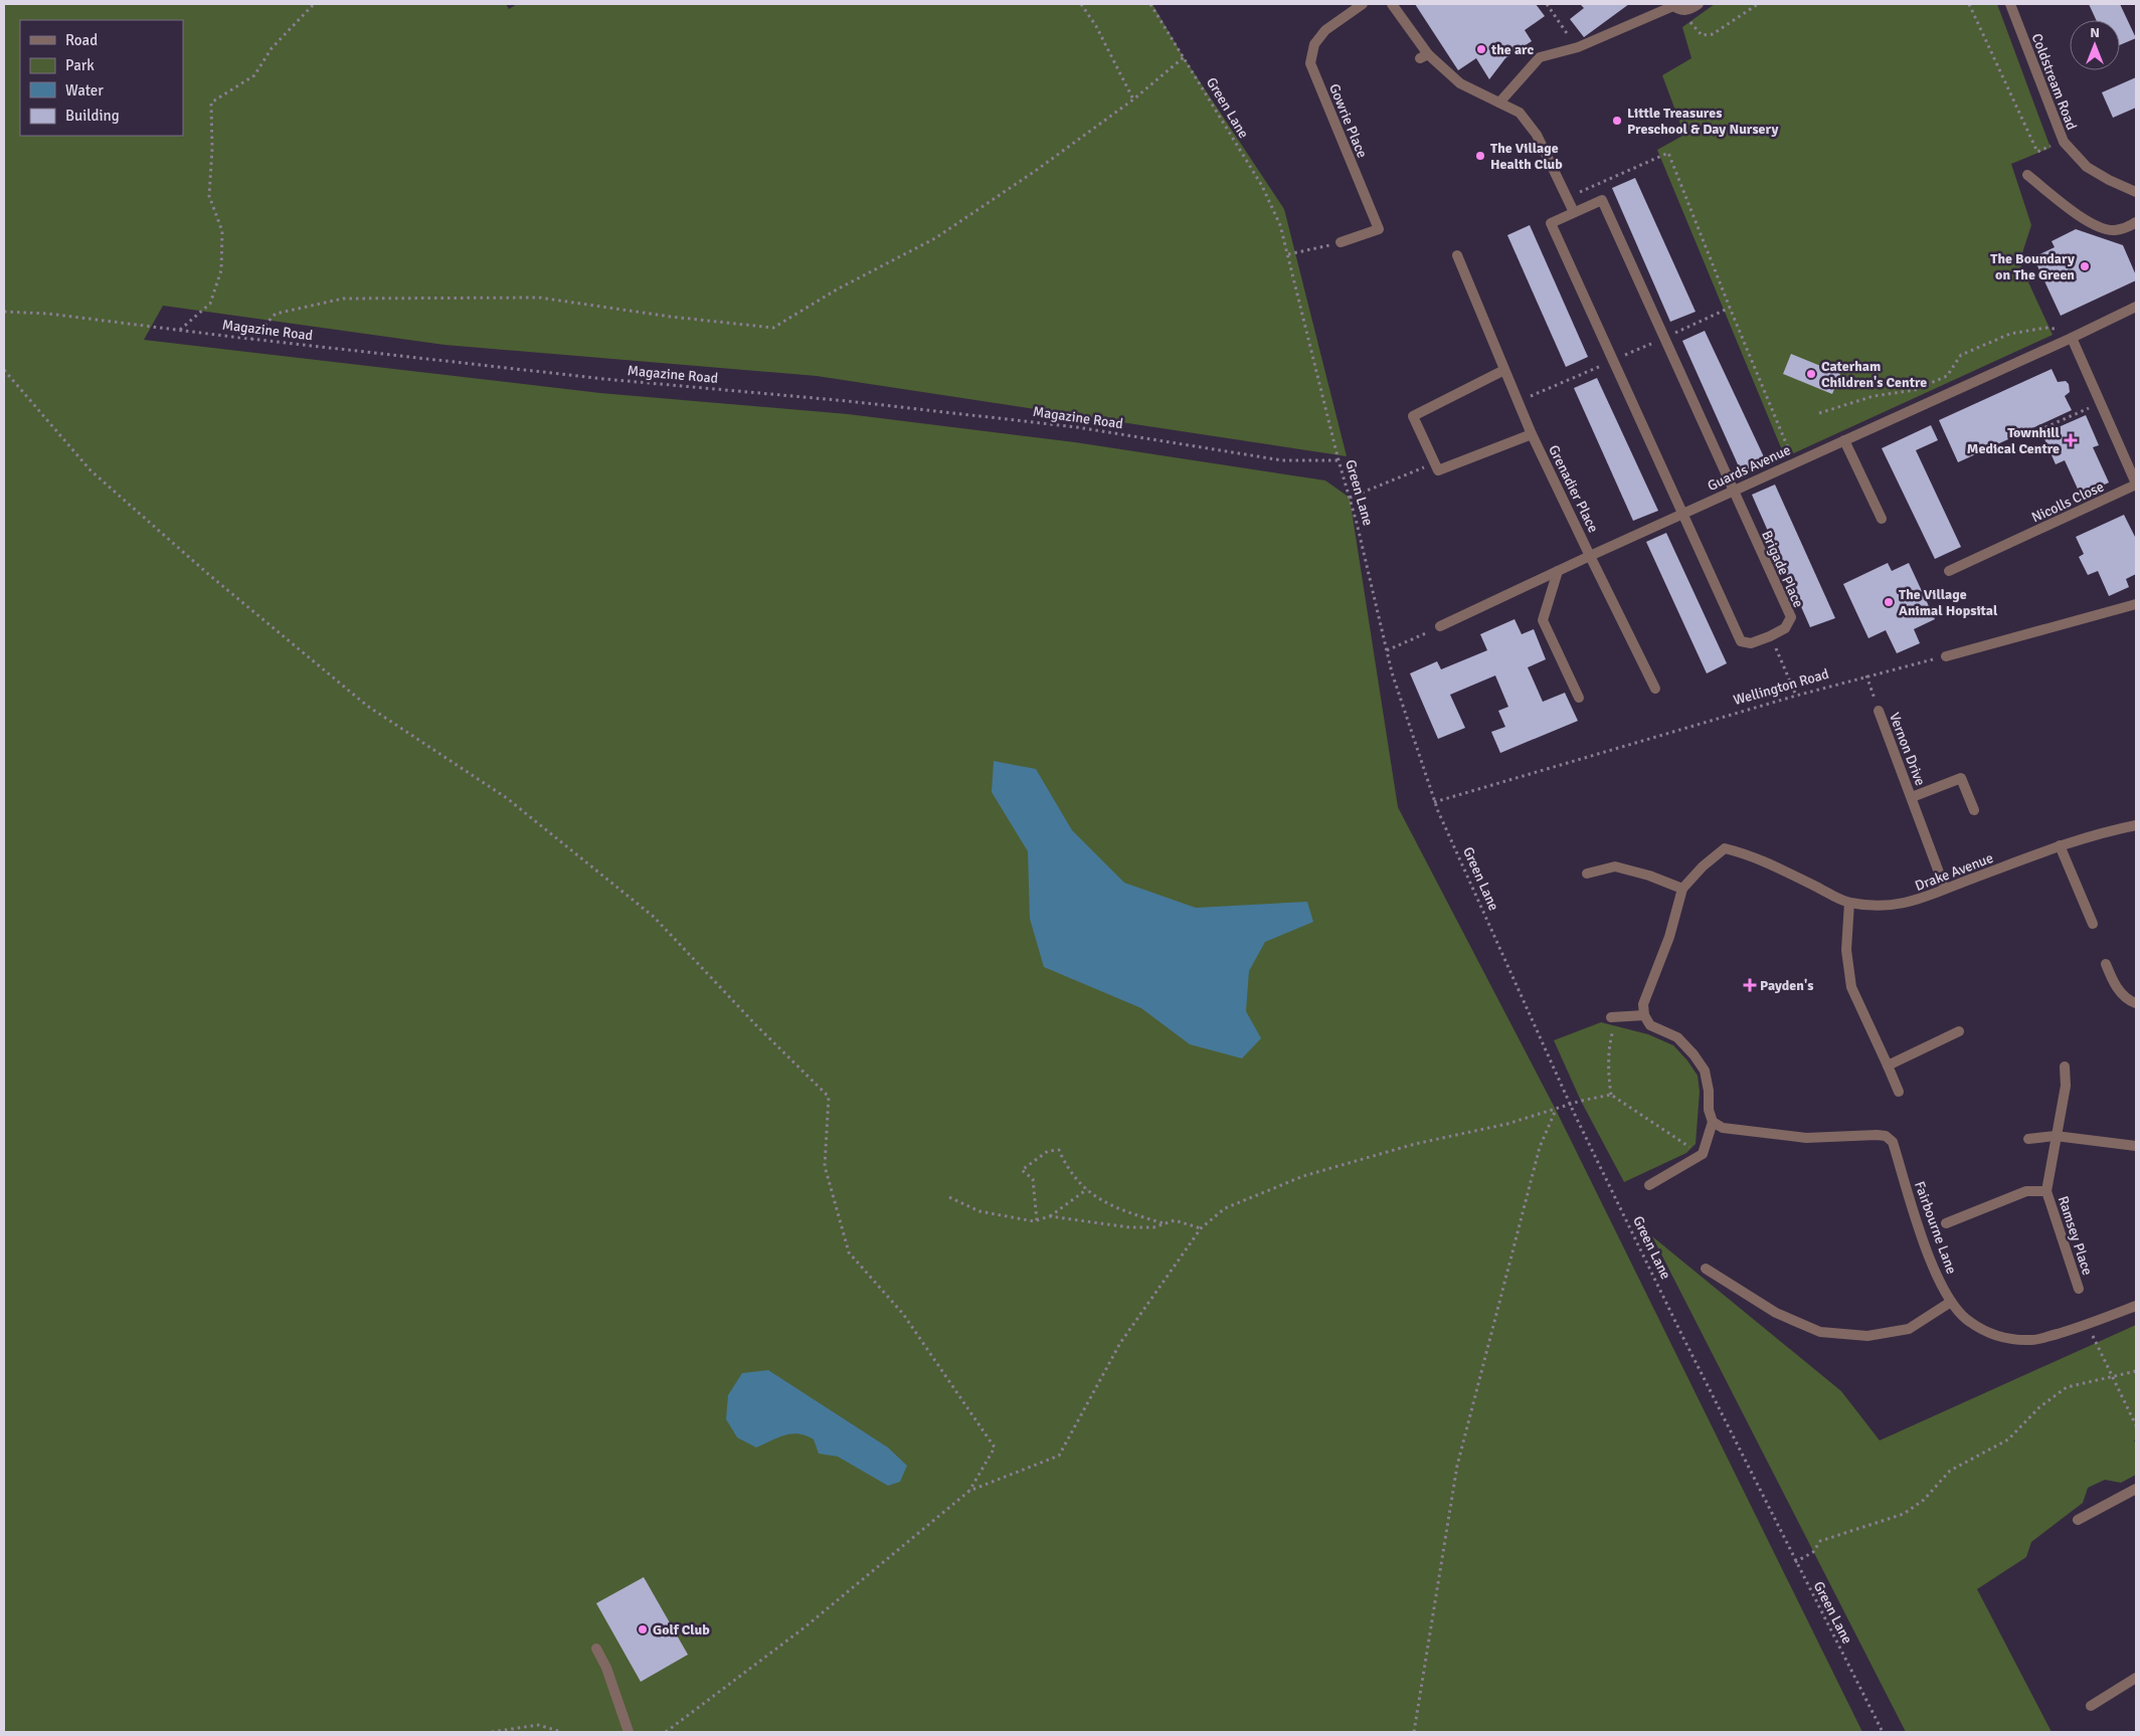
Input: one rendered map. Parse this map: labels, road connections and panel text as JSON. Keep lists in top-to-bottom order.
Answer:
{
  "streets": {
    "street": [
      "Coldstream Road",
      "Gowrie Place",
      "Guards Avenue",
      "Grenadier Place",
      "Nicolls Close",
      "Brigade Place",
      "Vernon Drive",
      "Drake Avenue",
      "Fairbourne Lane",
      "Ramsey Place"
    ],
    "path": ["Green Lane", "Magazine Road", "Wellington Road"]
  },
  "crossings": [
    ["Green Lane", "Magazine Road"],
    ["Green Lane", "Wellington Road"],
    ["Guards Avenue", "Grenadier Place"],
    ["Guards Avenue", "Brigade Place"],
    ["Vernon Drive", "Drake Avenue"]
  ],
  "places": {
    "other": [
      "the arc",
      "Little Treasures Preschool & Day Nursery",
      "The Village Health Club",
      "The Boundary on The Green",
      "Caterham Children's Centre",
      "The Village Animal Hopsital",
      "Golf Club"
    ],
    "health": ["Townhill Medical Centre", "Payden's"]
  },
  "legend": [
    "Road",
    "Park",
    "Water",
    "Building"
  ],
  "north": "top"
}
